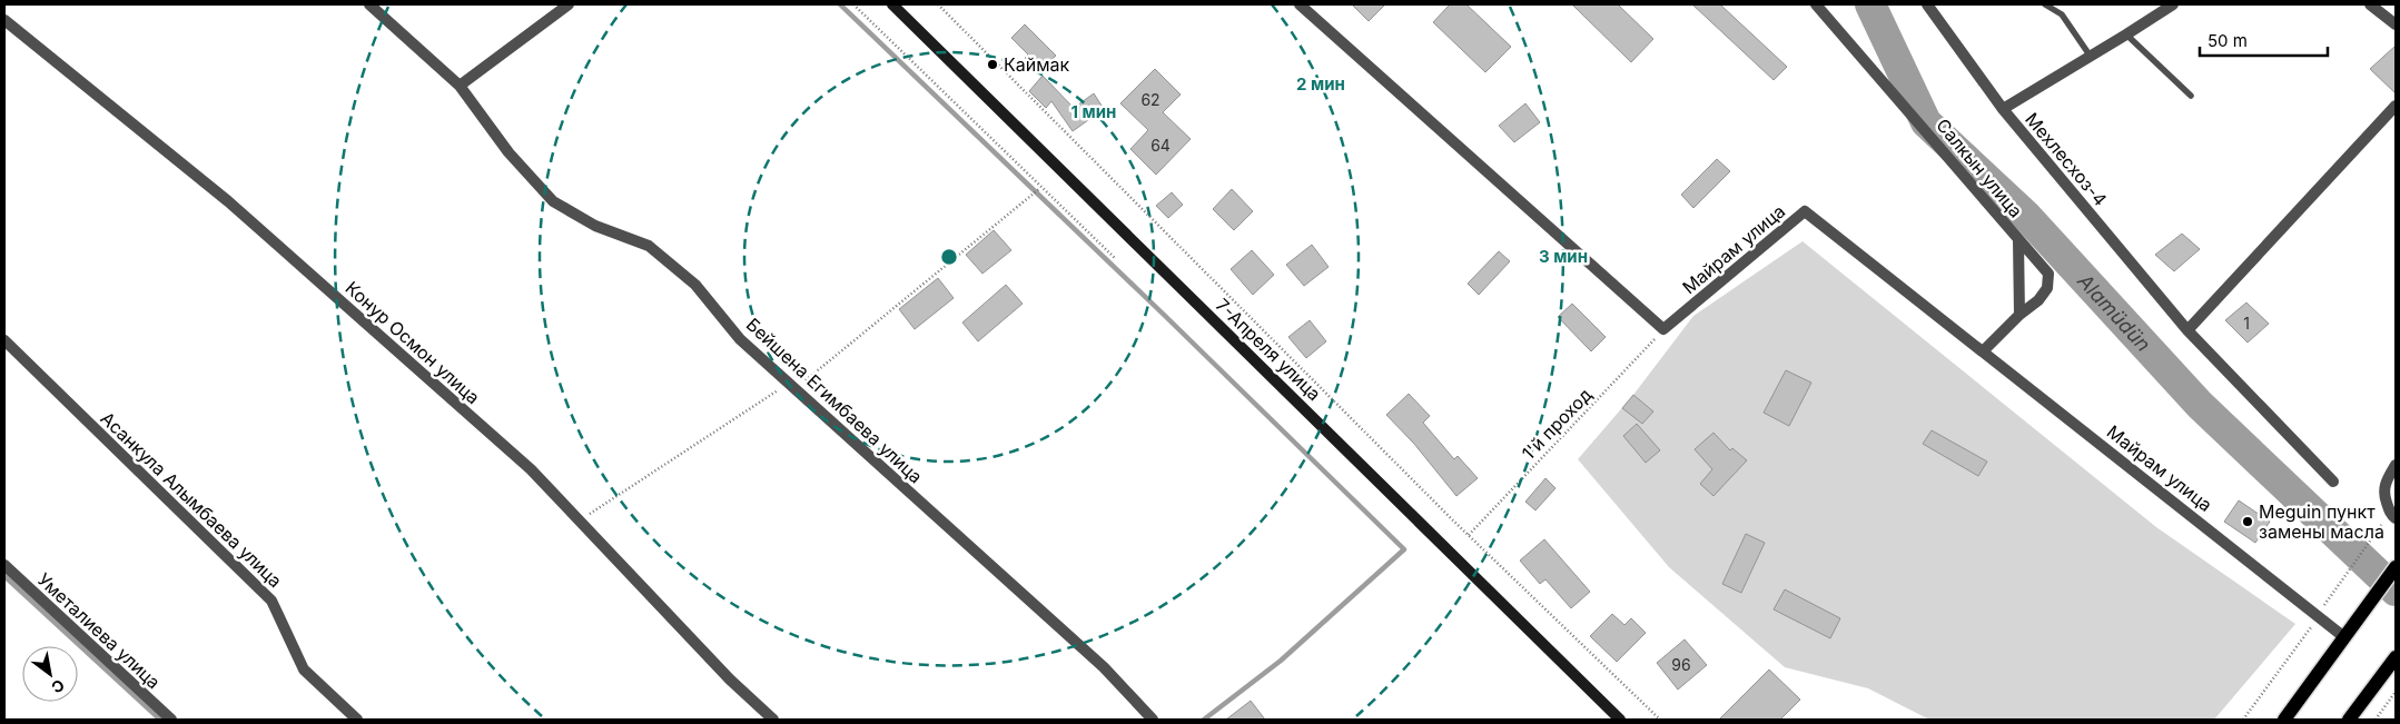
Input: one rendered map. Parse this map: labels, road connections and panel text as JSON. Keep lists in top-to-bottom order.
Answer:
{
  "streets": {
    "main road": ["7-Апреля улица"],
    "street": [
      "Мехлесхоз-4",
      "Салкын улица",
      "Майрам улица",
      "Конур Осмон улица",
      "Бейшена Егимбаева улица",
      "Асанкула Алымбаева улица",
      "Уметалиева улица"
    ],
    "path": ["1'й проход"]
  },
  "crossings": [
    ["Салкын улица", "Майрам улица"],
    ["Майрам улица", "1'й проход"]
  ],
  "water": ["Alamüdün"],
  "places": ["Каймак", "Meguin пункт замены масла"],
  "house_numbers": [
    "62",
    "64",
    "1",
    "96"
  ],
  "scale_bar": "50 m",
  "north": "bottom right",
  "rings": ["2 мин", "1 мин", "3 мин"]
}
